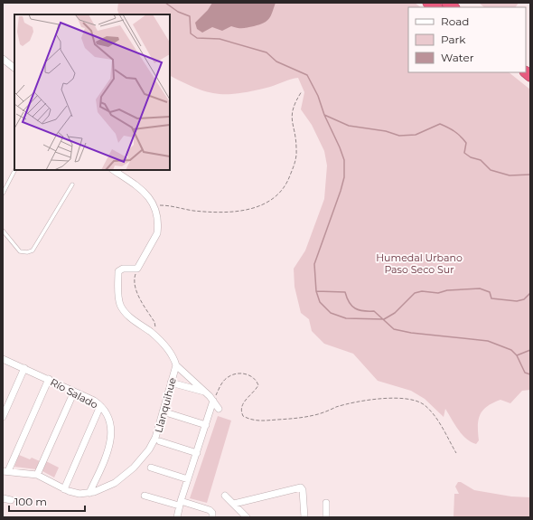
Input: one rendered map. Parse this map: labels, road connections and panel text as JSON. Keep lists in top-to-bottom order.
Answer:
{
  "streets": {
    "street": ["Río Salado", "Llanquihue"]
  },
  "crossings": [
    ["Río Salado", "Llanquihue"]
  ],
  "parks": ["Humedal Urbano Paso Seco Sur"],
  "legend": ["Road", "Park", "Water"],
  "scale_bar": "100 m"
}
